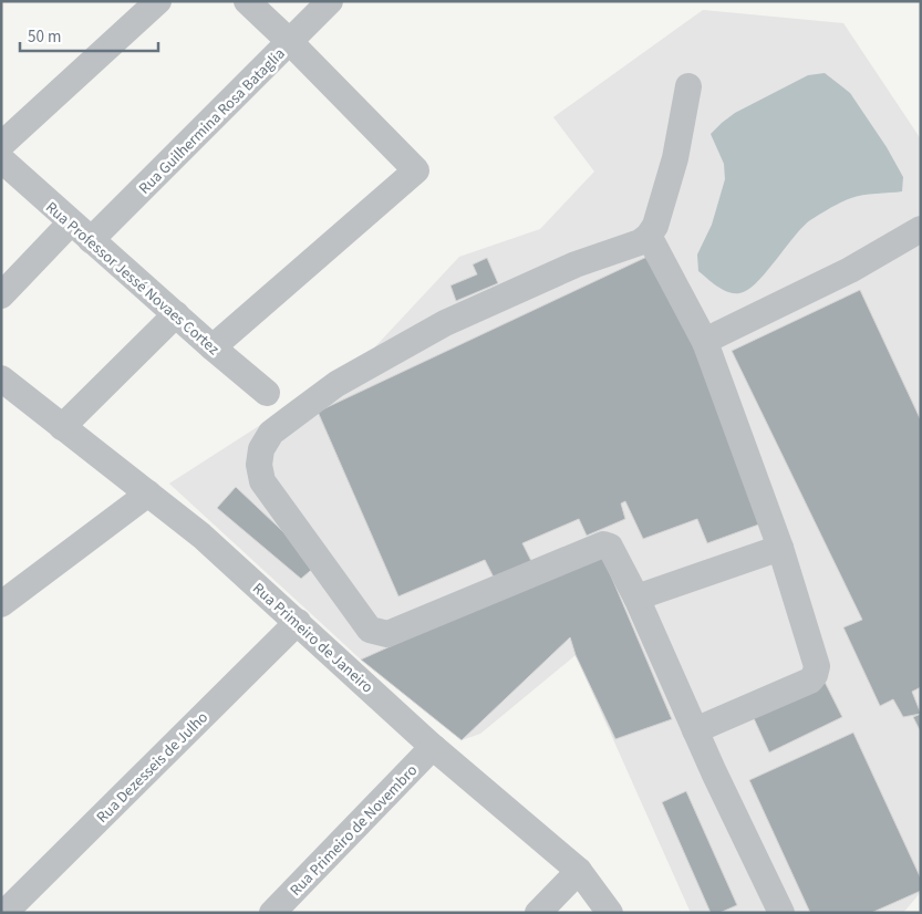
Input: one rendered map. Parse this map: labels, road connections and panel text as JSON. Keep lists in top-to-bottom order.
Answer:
{
  "streets": {
    "street": [
      "Rua Guilhermina Rosa Bataglia",
      "Rua Professor Jessé Novaes Cortez",
      "Rua Primeiro de Janeiro",
      "Rua Dezesseis de Julho",
      "Rua Primeiro de Novembro"
    ]
  },
  "crossings": [
    ["Rua Guilhermina Rosa Bataglia", "Rua Professor Jessé Novaes Cortez"],
    ["Rua Primeiro de Janeiro", "Rua Dezesseis de Julho"],
    ["Rua Primeiro de Janeiro", "Rua Primeiro de Novembro"]
  ],
  "scale_bar": "50 m"
}
